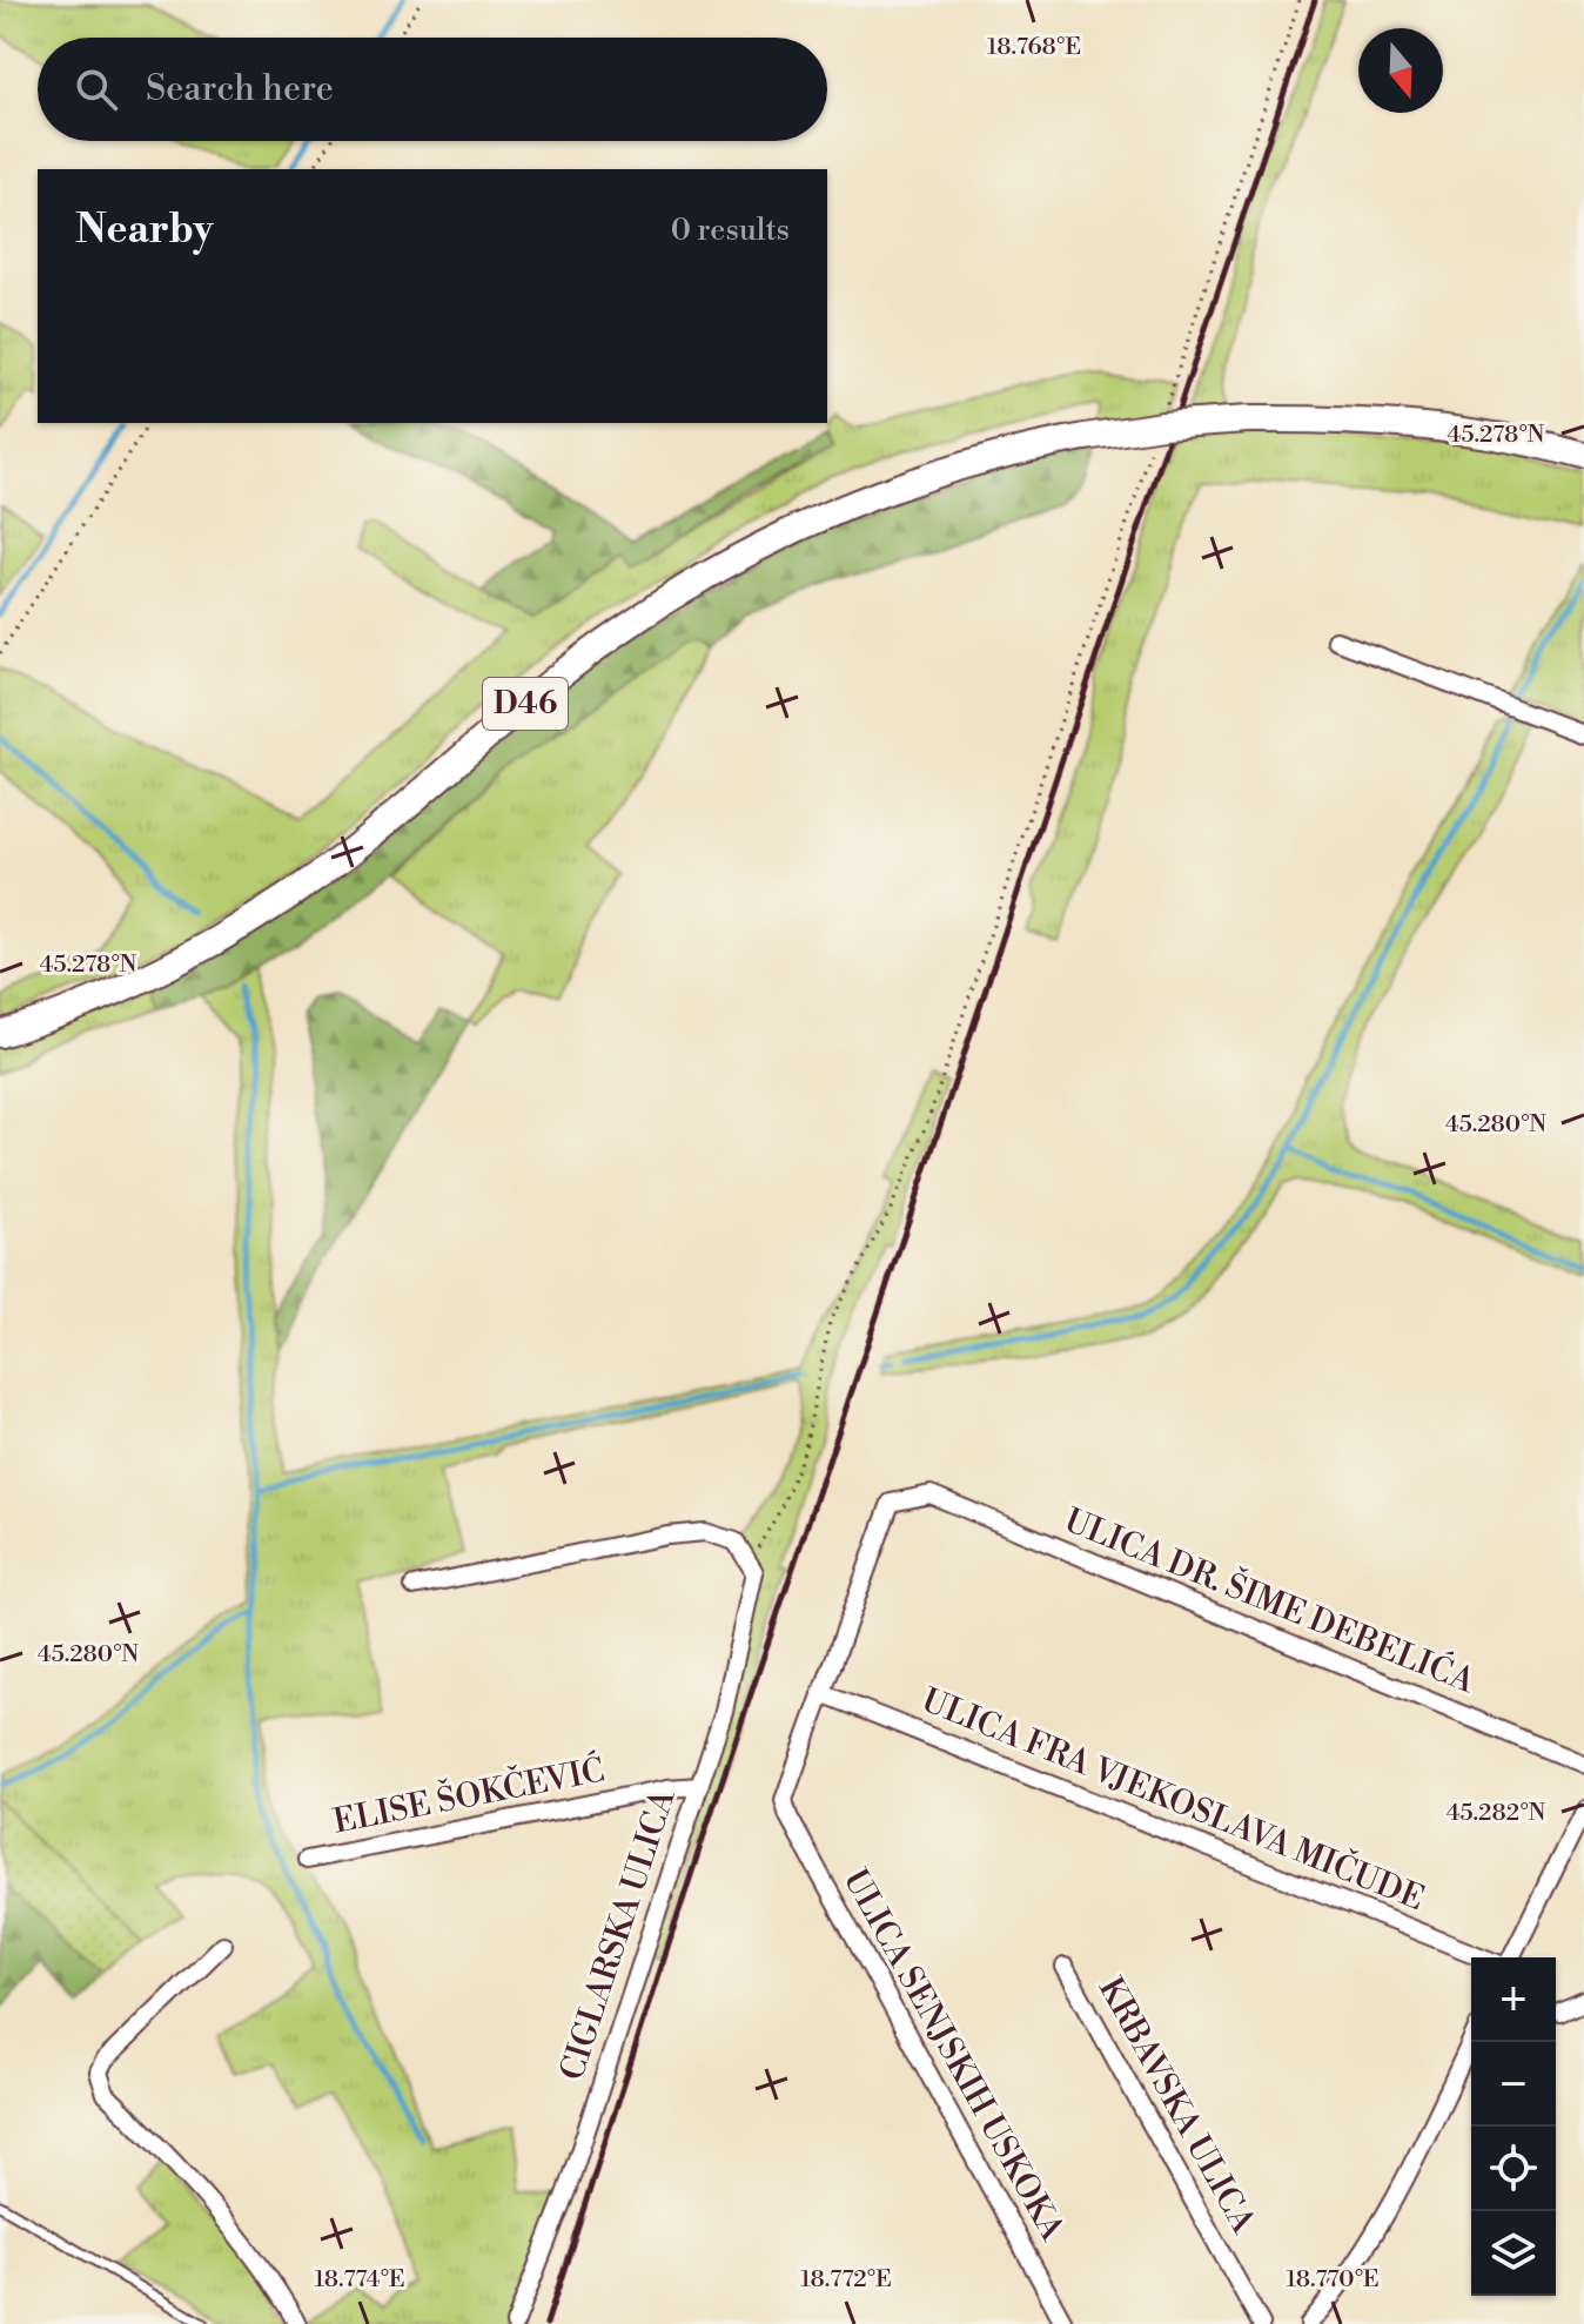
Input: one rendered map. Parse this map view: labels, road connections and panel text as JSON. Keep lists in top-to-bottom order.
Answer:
{
  "streets": {
    "main road": ["D46"],
    "street": [
      "ULICA DR. ŠIME DEBELIĆA",
      "ELISE ŠOKČEVIĆ",
      "ULICA FRA VJEKOSLAVA MIČUDE",
      "CIGLARSKA ULICA",
      "ULICA SENJSKIH USKOKA",
      "KRBAVSKA ULICA"
    ]
  },
  "crossings": [
    ["ULICA DR. ŠIME DEBELIĆA", "ULICA FRA VJEKOSLAVA MIČUDE"],
    ["ULICA DR. ŠIME DEBELIĆA", "ULICA SENJSKIH USKOKA"],
    ["ELISE ŠOKČEVIĆ", "CIGLARSKA ULICA"],
    ["ULICA FRA VJEKOSLAVA MIČUDE", "ULICA SENJSKIH USKOKA"]
  ],
  "north": "bottom",
  "page": {
    "search": "Search here",
    "heading": ["Nearby", "0 results"],
    "map_buttons": ["+", "−"]
  },
  "coordinates": [
    "18.768°E",
    "45.278°N",
    "45.280°N",
    "45.282°N",
    "18.774°E",
    "18.772°E",
    "18.770°E"
  ]
}
